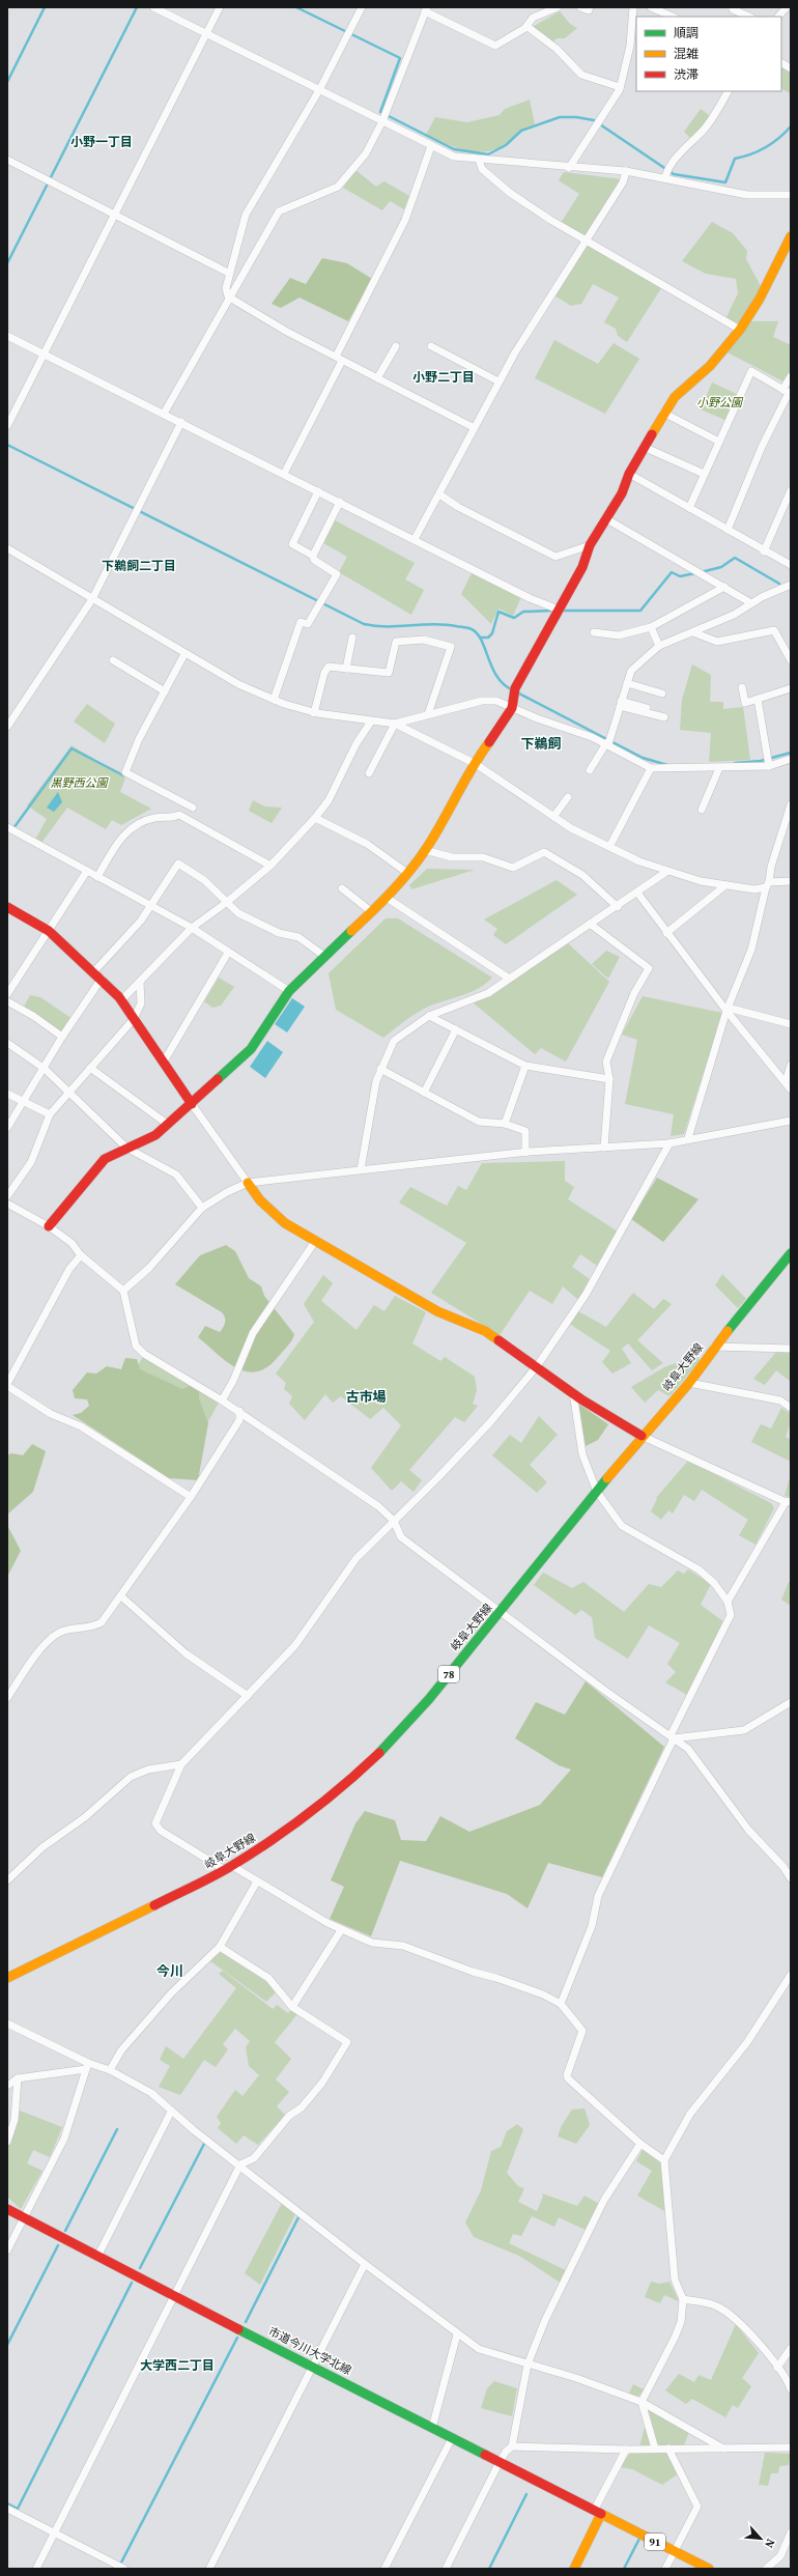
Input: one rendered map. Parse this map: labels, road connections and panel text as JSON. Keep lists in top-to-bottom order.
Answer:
{
  "streets": {
    "street": [
      "岐阜大野線",
      "78",
      "市道今川大学北線",
      "91"
    ]
  },
  "crossings": [
    ["市道今川大学北線", "91"]
  ],
  "districts": [
    "小野一丁目",
    "小野二丁目",
    "下鵜飼二丁目",
    "下鵜飼",
    "古市場",
    "今川",
    "大学西二丁目"
  ],
  "parks": ["小野公園", "黒野西公園"],
  "legend": ["順調", "混雑", "渋滞"],
  "north": "bottom right"
}
